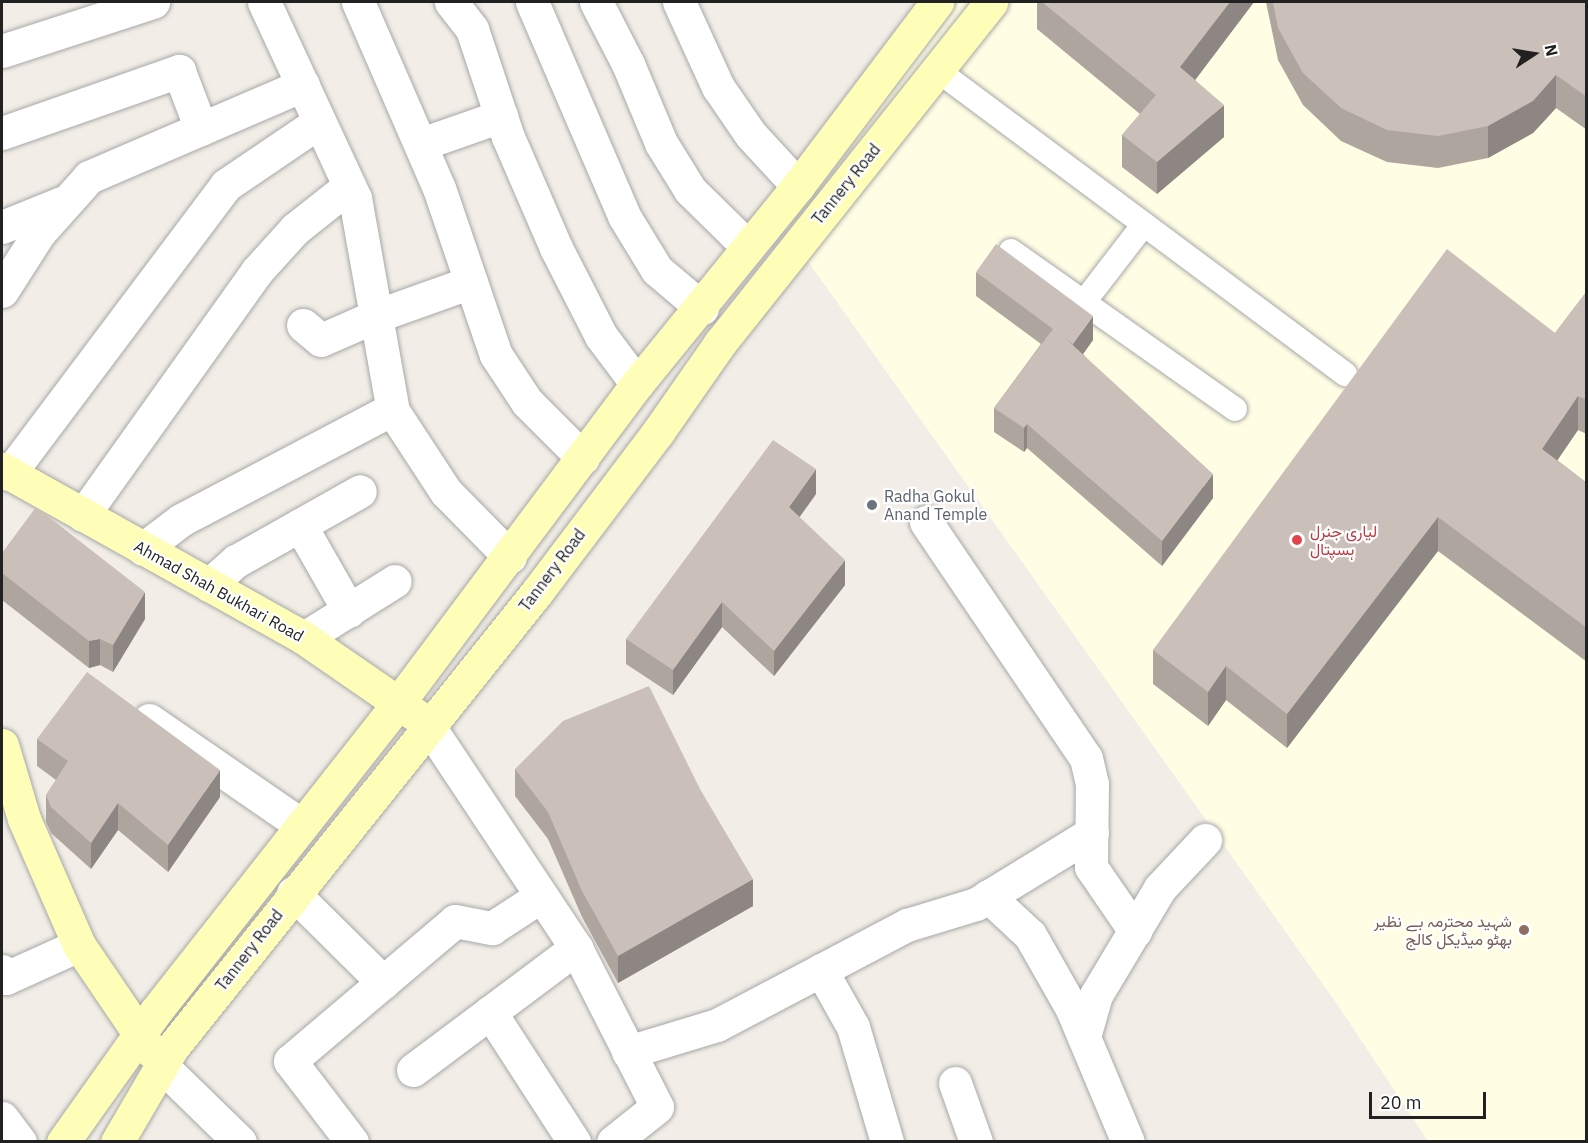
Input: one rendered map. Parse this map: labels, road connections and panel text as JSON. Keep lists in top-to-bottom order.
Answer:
{
  "streets": {
    "main road": ["Tannery Road", "Ahmad Shah Bukhari Road"]
  },
  "crossings": [
    ["Tannery Road", "Ahmad Shah Bukhari Road"]
  ],
  "places": ["Radha Gokul Anand Temple", "لیاری جنرل ہسپتال", "شہید محترمہ بے نظیر بھٹو میڈیکل کالج"],
  "scale_bar": "20 m",
  "north": "right"
}
